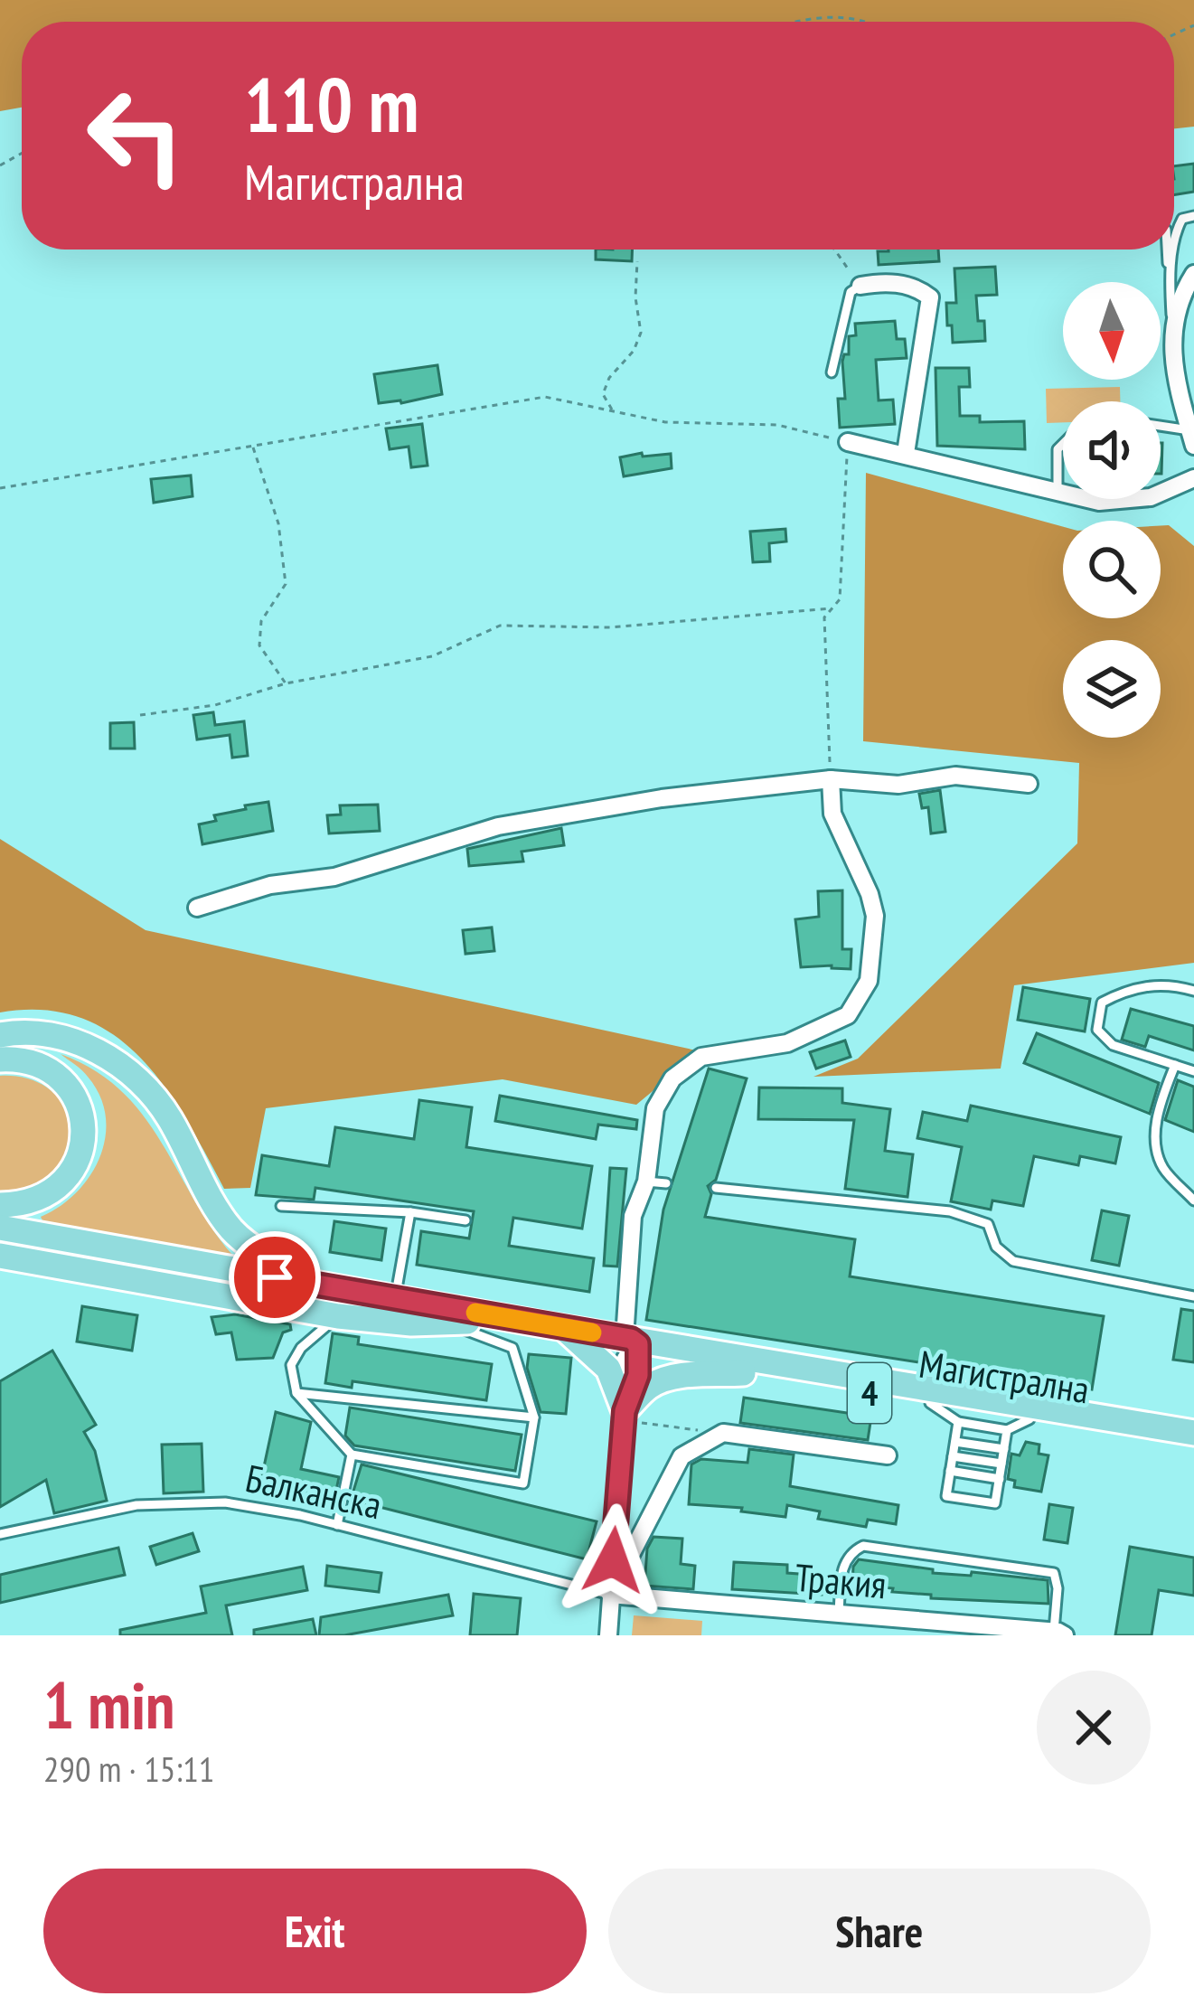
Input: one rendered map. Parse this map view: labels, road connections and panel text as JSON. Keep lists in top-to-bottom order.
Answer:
{
  "streets": {
    "main road": ["Магистрална", "4"],
    "street": ["Тракия"],
    "lane": ["Балканска"]
  },
  "crossings": [
    ["Балканска", "Тракия"]
  ],
  "north": "bottom",
  "page": {
    "turn": ["110 m", "Магистрална"],
    "heading": ["1 min", "290 m · 15:11"],
    "buttons": ["Exit", "Share"]
  }
}
